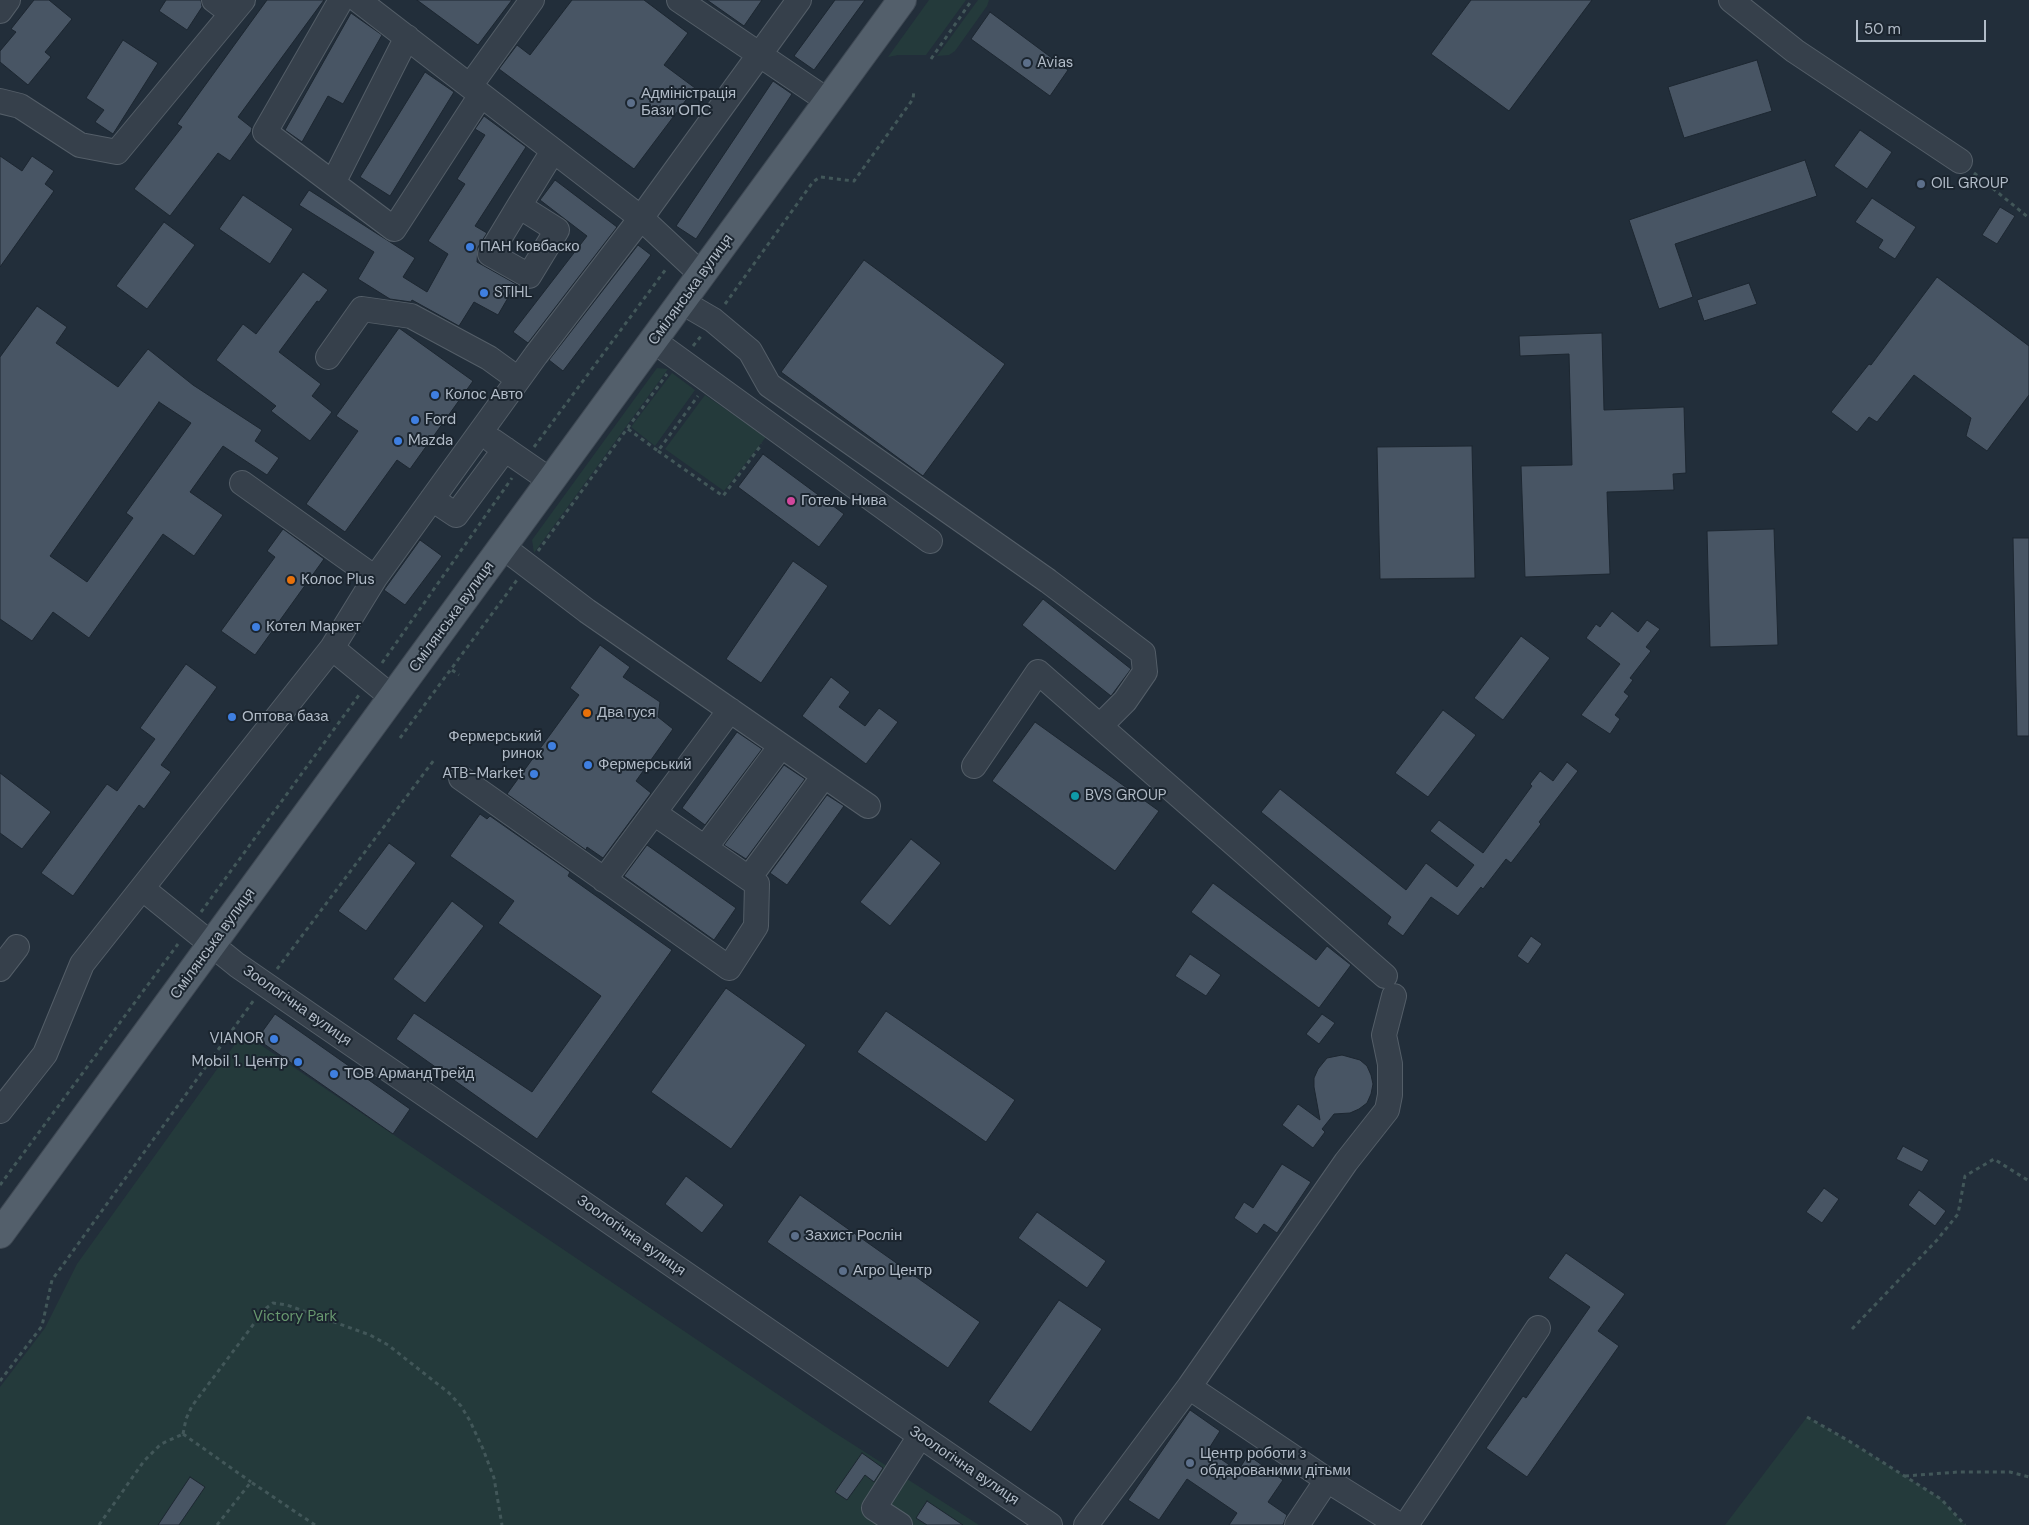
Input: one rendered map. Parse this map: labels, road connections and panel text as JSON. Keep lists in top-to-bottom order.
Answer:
{
  "streets": {
    "main road": ["Смілянська вулиця"],
    "street": ["Зоологічна вулиця"]
  },
  "crossings": [
    ["Смілянська вулиця", "Зоологічна вулиця"]
  ],
  "parks": ["Victory Park"],
  "places": [
    "Avias",
    "Адміністрація Бази ОПС",
    "OIL GROUP",
    "ПАН Ковбаско",
    "STIHL",
    "Колос Авто",
    "Ford",
    "Mazda",
    "Готель Нива",
    "Колос Plus",
    "Котел Маркет",
    "Два гуся",
    "Оптова база",
    "Фермерський ринок",
    "Фермерський",
    "ATB-Market",
    "BVS GROUP",
    "VIANOR",
    "Mobil 1. Центр",
    "ТОВ АрмандТрейд",
    "Захист Рослін",
    "Агро Центр",
    "Центр роботи з обдарованими дітьми"
  ],
  "scale_bar": "50 m"
}
